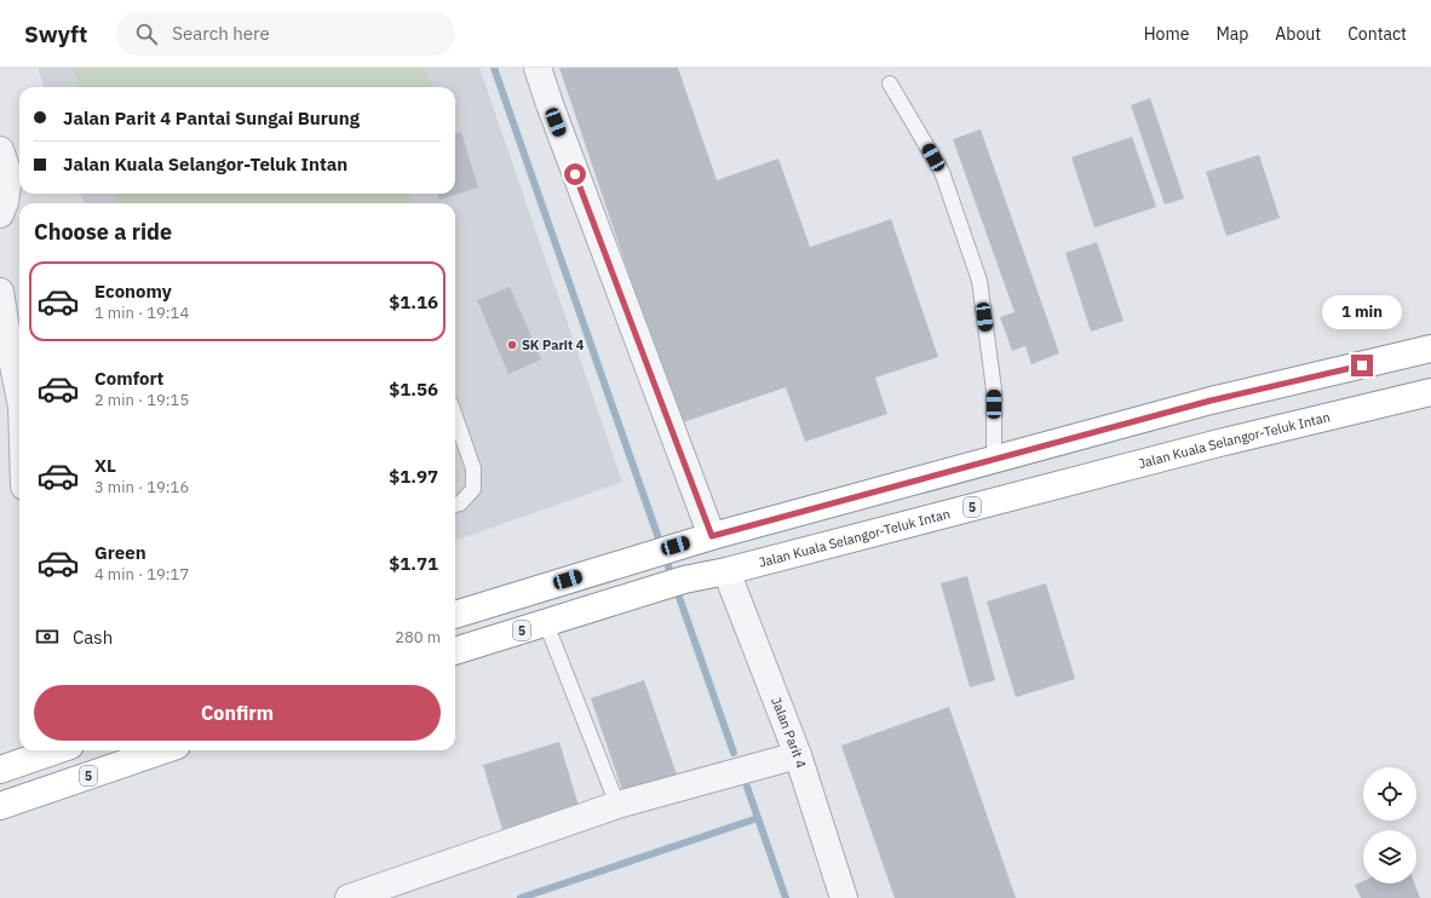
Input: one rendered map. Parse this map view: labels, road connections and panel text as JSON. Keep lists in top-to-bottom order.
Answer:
{
  "streets": {
    "highway": ["Jalan Kuala Selangor-Teluk Intan", "5"],
    "street": ["Jalan Parit 4"]
  },
  "crossings": [
    ["Jalan Kuala Selangor-Teluk Intan", "Jalan Parit 4"]
  ],
  "places": ["SK Parit 4"],
  "page": {
    "header": "Swyft",
    "search": "Search here",
    "nav": [
      "Home",
      "Map",
      "About",
      "Contact"
    ],
    "banner": ["Jalan Parit 4 Pantai Sungai Burung", "Jalan Kuala Selangor-Teluk Intan"],
    "heading": "Choose a ride",
    "list": [
      {
        "name": "Economy",
        "note": "1 min · 19:14",
        "value": "$1.16"
      },
      {
        "name": "Comfort",
        "note": "2 min · 19:15",
        "value": "$1.56"
      },
      {
        "name": "XL",
        "note": "3 min · 19:16",
        "value": "$1.97"
      },
      {
        "name": "Green",
        "note": "4 min · 19:17",
        "value": "$1.71"
      }
    ],
    "bubble": "1 min",
    "pay": ["Cash", "280 m"],
    "buttons": "Confirm"
  }
}
